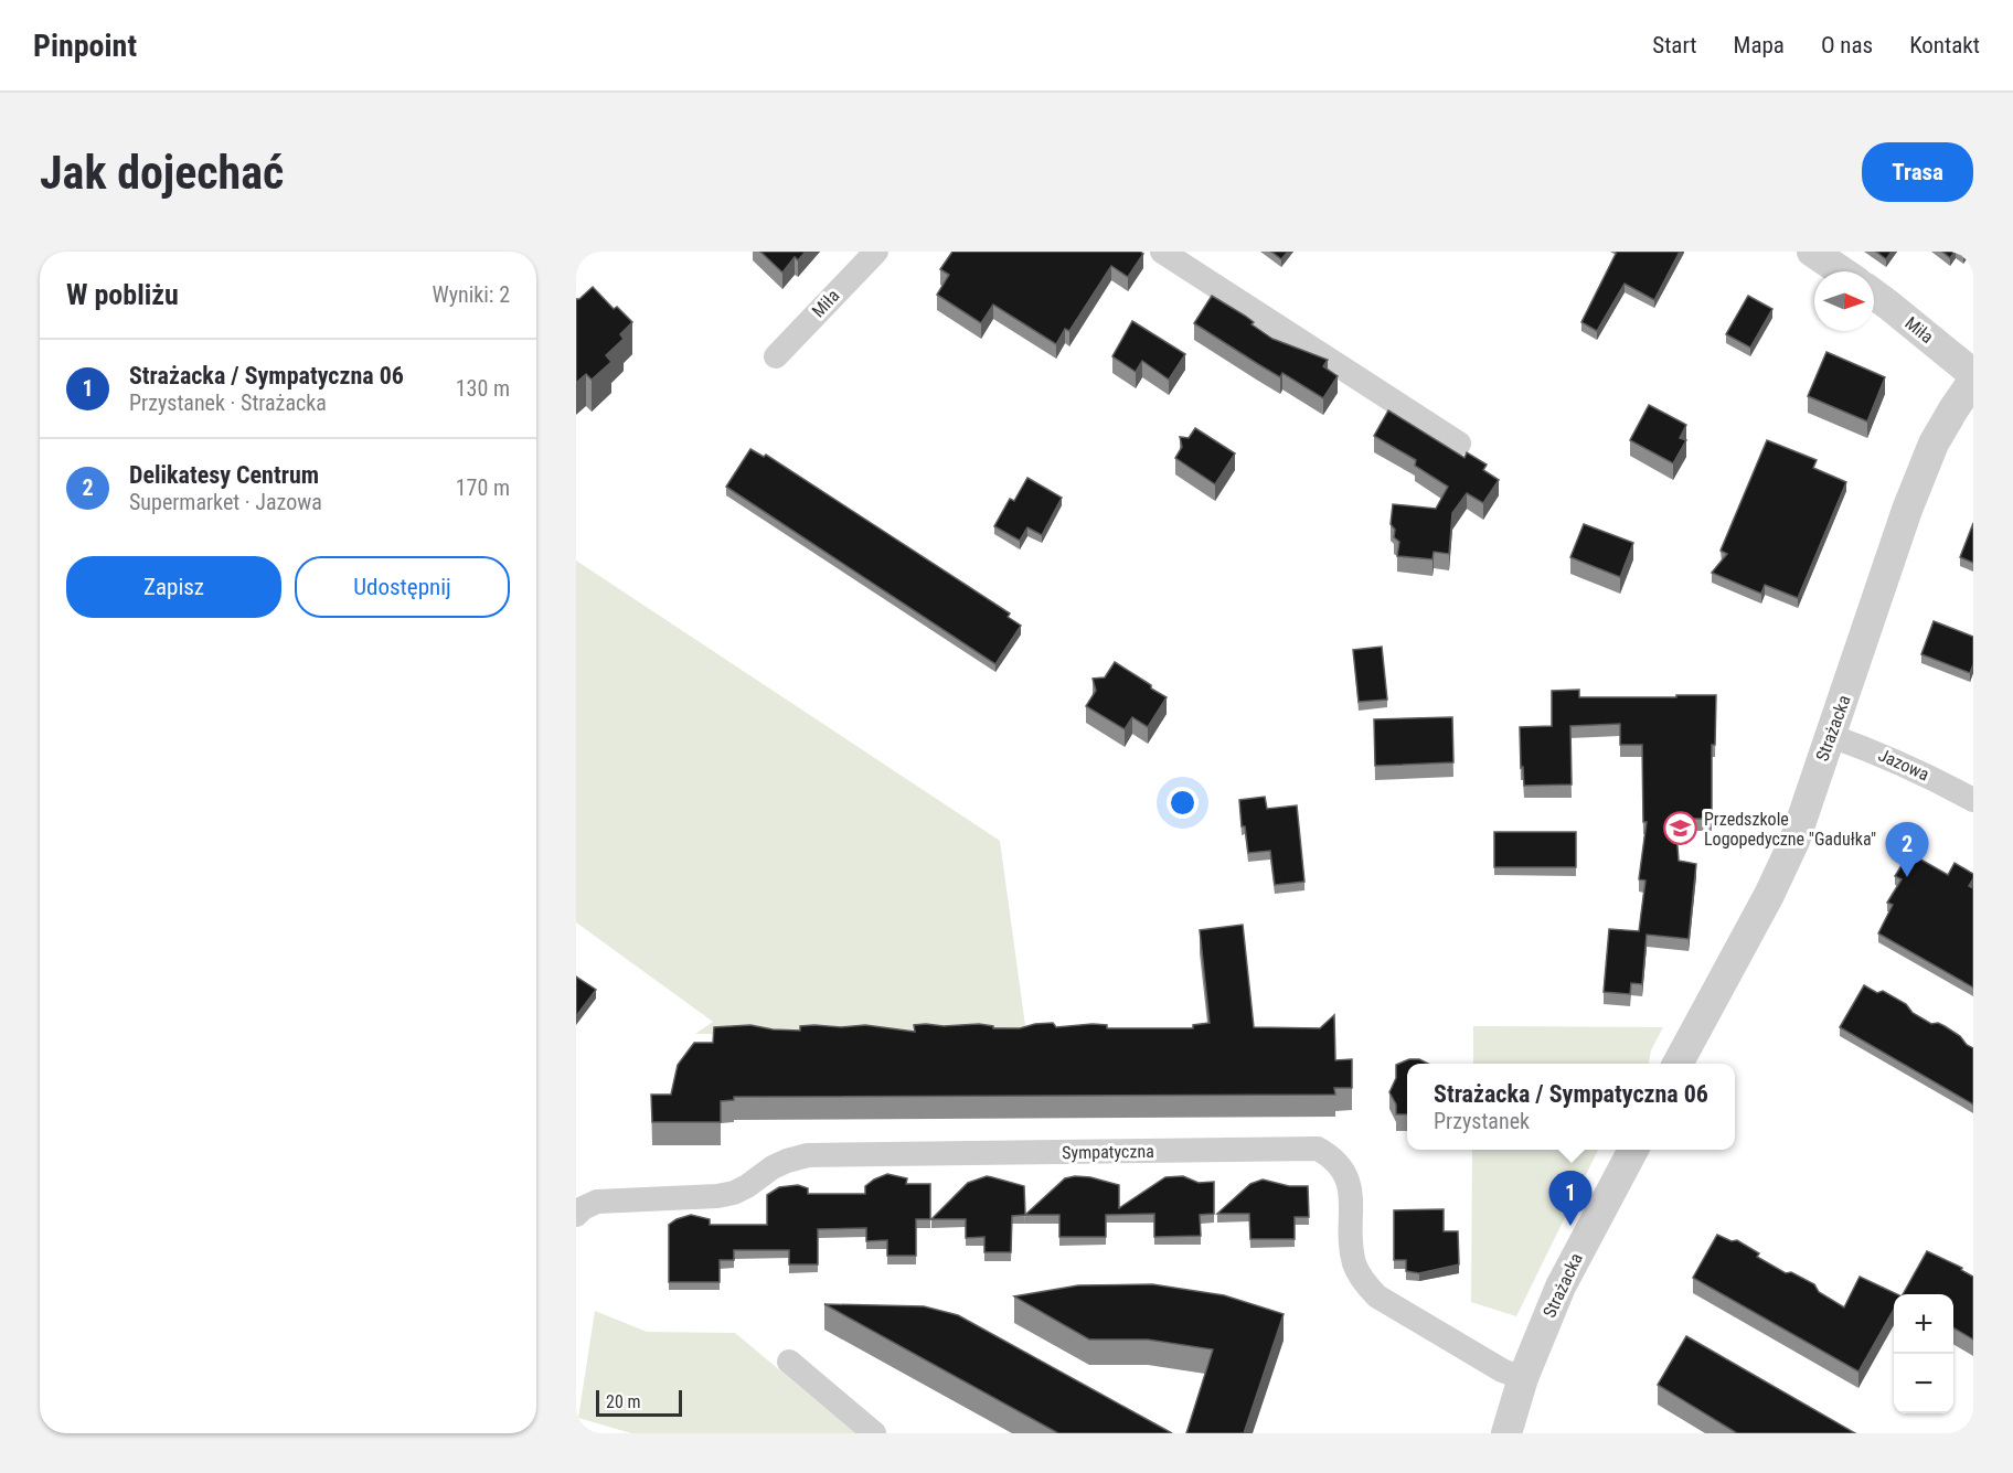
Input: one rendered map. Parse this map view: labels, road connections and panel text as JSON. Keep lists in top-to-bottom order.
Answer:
{
  "streets": {
    "street": [
      "Miła",
      "Strażacka",
      "Jazowa",
      "Sympatyczna"
    ]
  },
  "crossings": [
    ["Strażacka", "Jazowa"],
    ["Strażacka", "Sympatyczna"]
  ],
  "places": {
    "school or university": ["Przedszkole Logopedyczne \"Gadułka\""]
  },
  "scale_bar": "20 m",
  "north": "right",
  "page": {
    "header": "Pinpoint",
    "nav": [
      "Start",
      "Mapa",
      "O nas",
      "Kontakt"
    ],
    "buttons": [
      "Trasa",
      ["Zapisz", "Udostępnij"]
    ],
    "title": "Jak dojechać",
    "heading": ["W pobliżu", "Wyniki: 2"],
    "list": [
      {
        "mark": "1",
        "name": "Strażacka / Sympatyczna 06",
        "note": "Przystanek · Strażacka",
        "value": "130 m"
      },
      {
        "mark": "2",
        "name": "Delikatesy Centrum",
        "note": "Supermarket · Jazowa",
        "value": "170 m"
      }
    ],
    "pins": ["2", "1"],
    "popup": ["Strażacka / Sympatyczna 06", "Przystanek"],
    "map_buttons": ["+", "−"],
    "scale": "20 m"
  }
}
